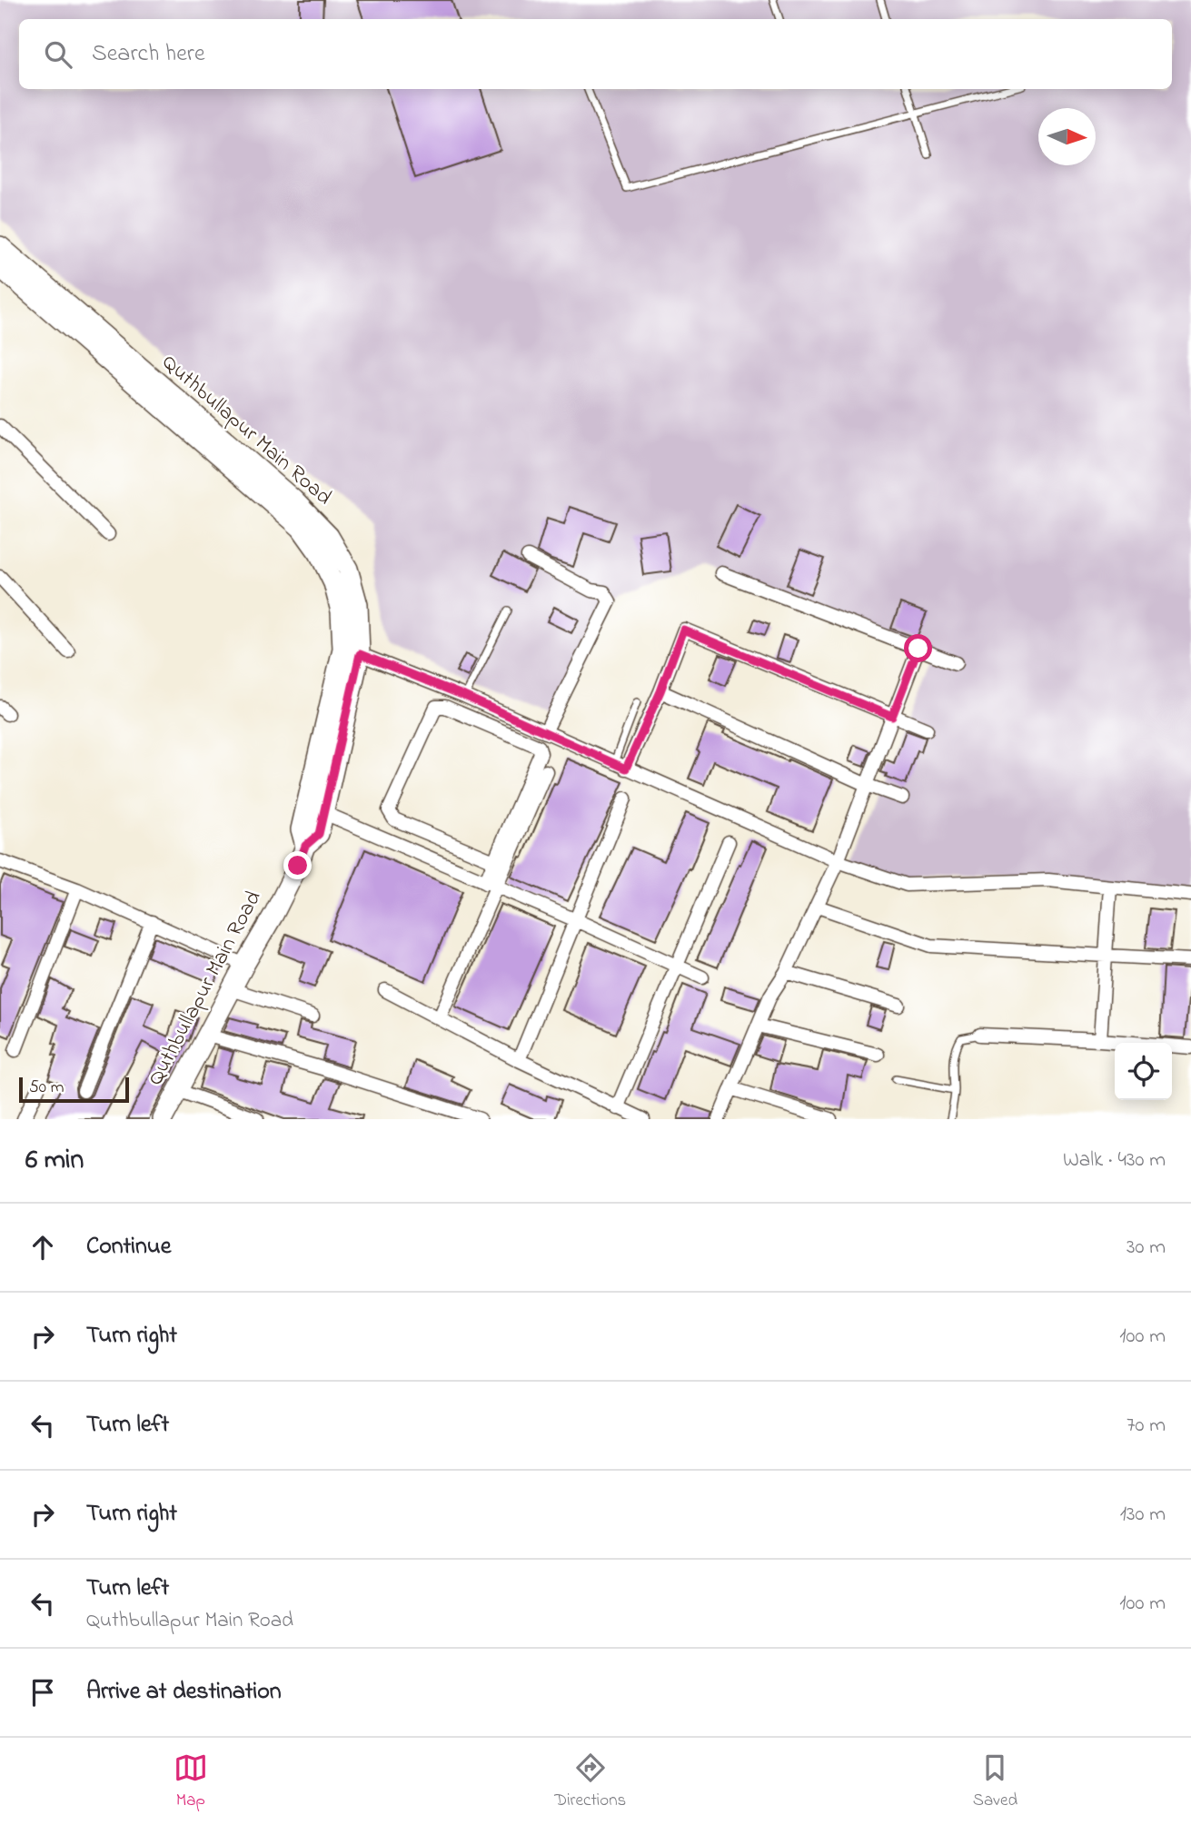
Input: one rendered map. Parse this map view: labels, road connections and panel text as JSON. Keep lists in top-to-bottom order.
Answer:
{
  "streets": {
    "main road": ["Quthbullapur Main Road"]
  },
  "scale_bar": "50 m",
  "north": "right",
  "page": {
    "search": "Search here",
    "scale": "50 m",
    "heading": ["6 min", "Walk · 430 m"],
    "list": [
      ["Continue", "30 m"],
      ["Turn right", "100 m"],
      ["Turn left", "70 m"],
      ["Turn right", "130 m"],
      ["Turn left", "Quthbullapur Main Road", "100 m"],
      "Arrive at destination"
    ],
    "nav": ["Map", "Directions", "Saved"]
  }
}
